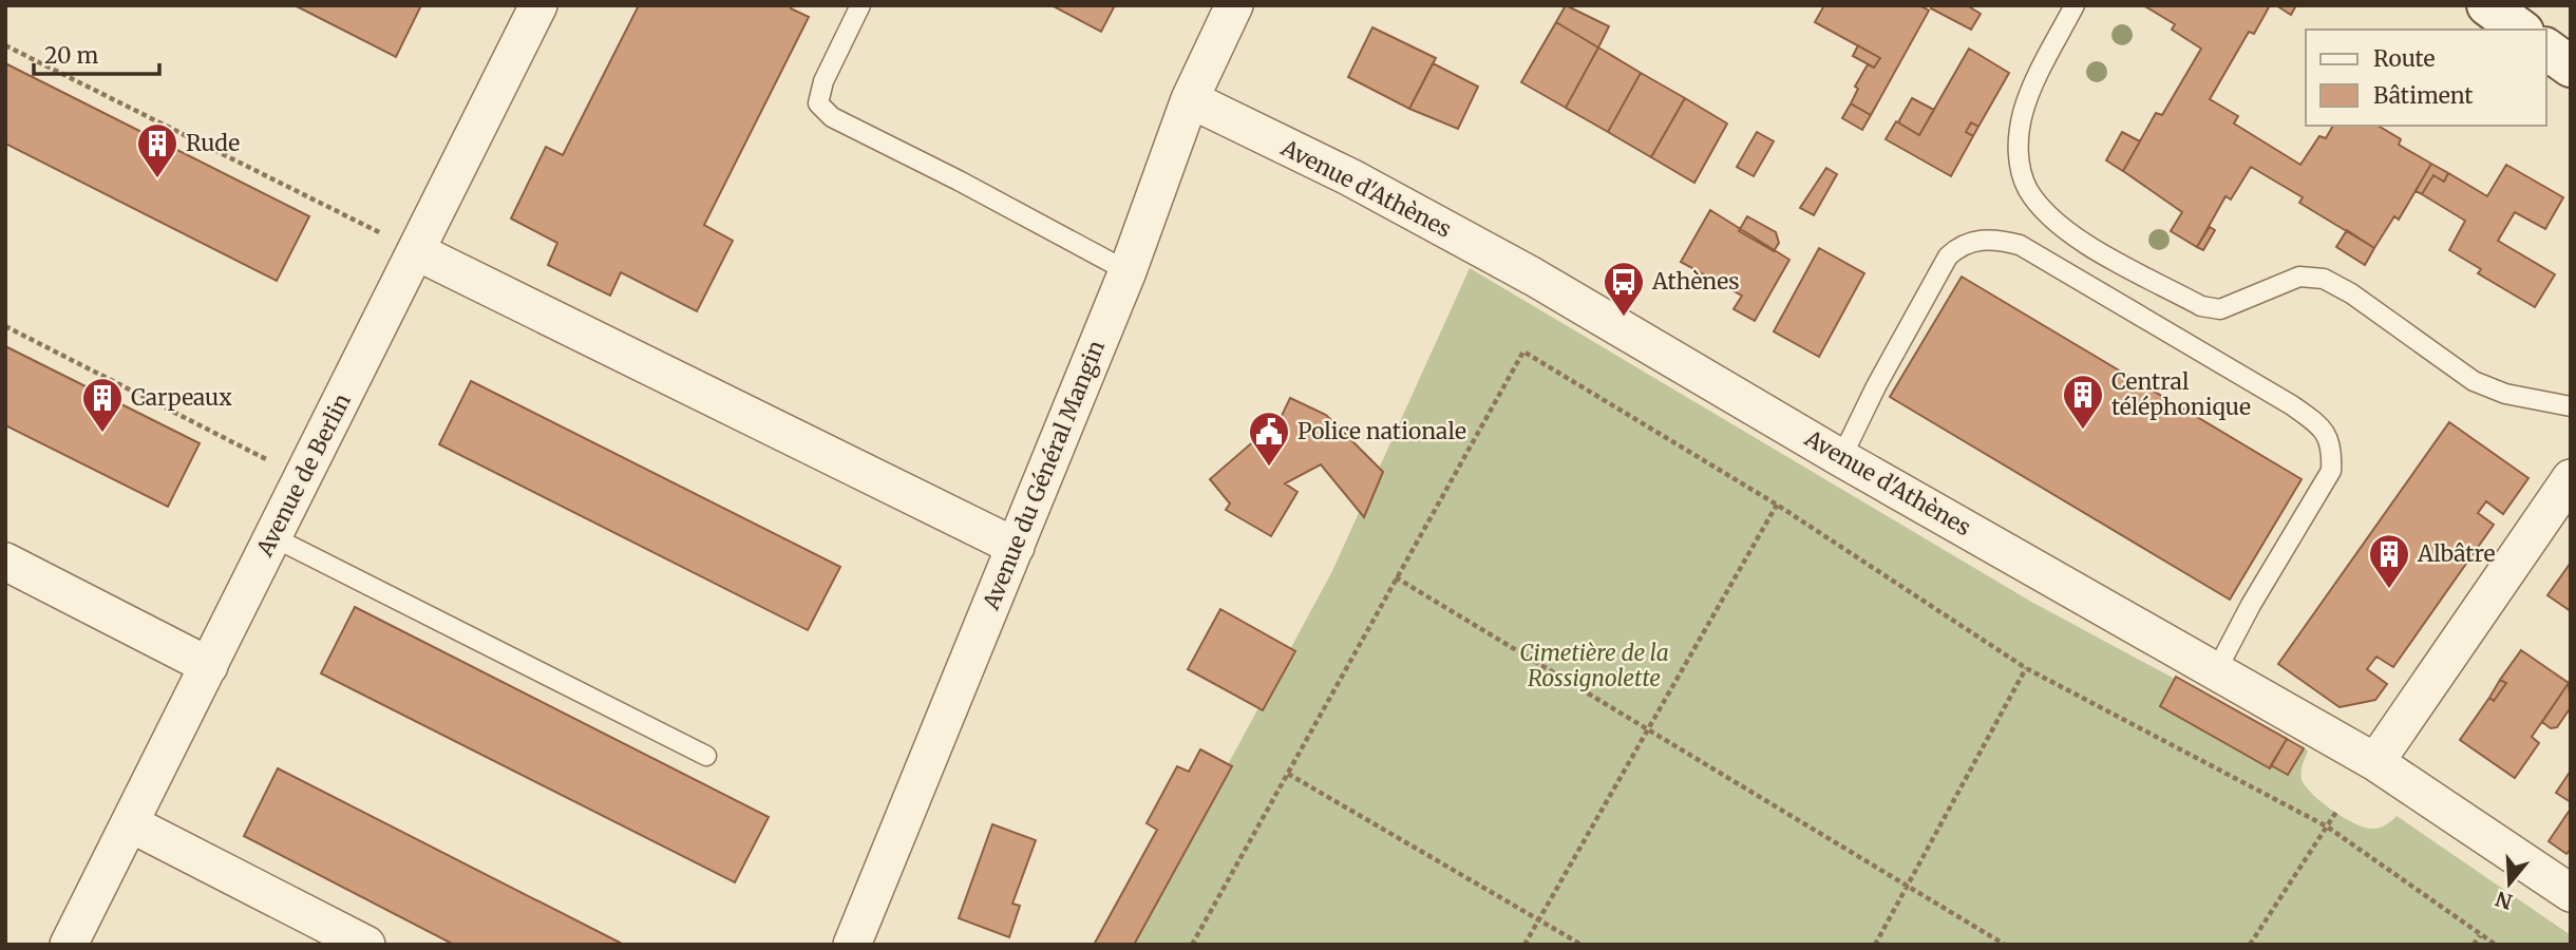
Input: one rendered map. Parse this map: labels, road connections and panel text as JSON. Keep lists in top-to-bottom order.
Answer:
{
  "streets": {
    "street": ["Avenue d'Athènes", "Avenue de Berlin", "Avenue du Général Mangin"]
  },
  "crossings": [
    ["Avenue d'Athènes", "Avenue du Général Mangin"]
  ],
  "parks": ["Cimetière de la Rossignolette"],
  "places": {
    "building": [
      "Rude",
      "Central téléphonique",
      "Carpeaux",
      "Albâtre"
    ],
    "bus stop": ["Athènes"],
    "public building": ["Police nationale"]
  },
  "legend": ["Route", "Bâtiment"],
  "scale_bar": "20 m",
  "north": "bottom"
}
